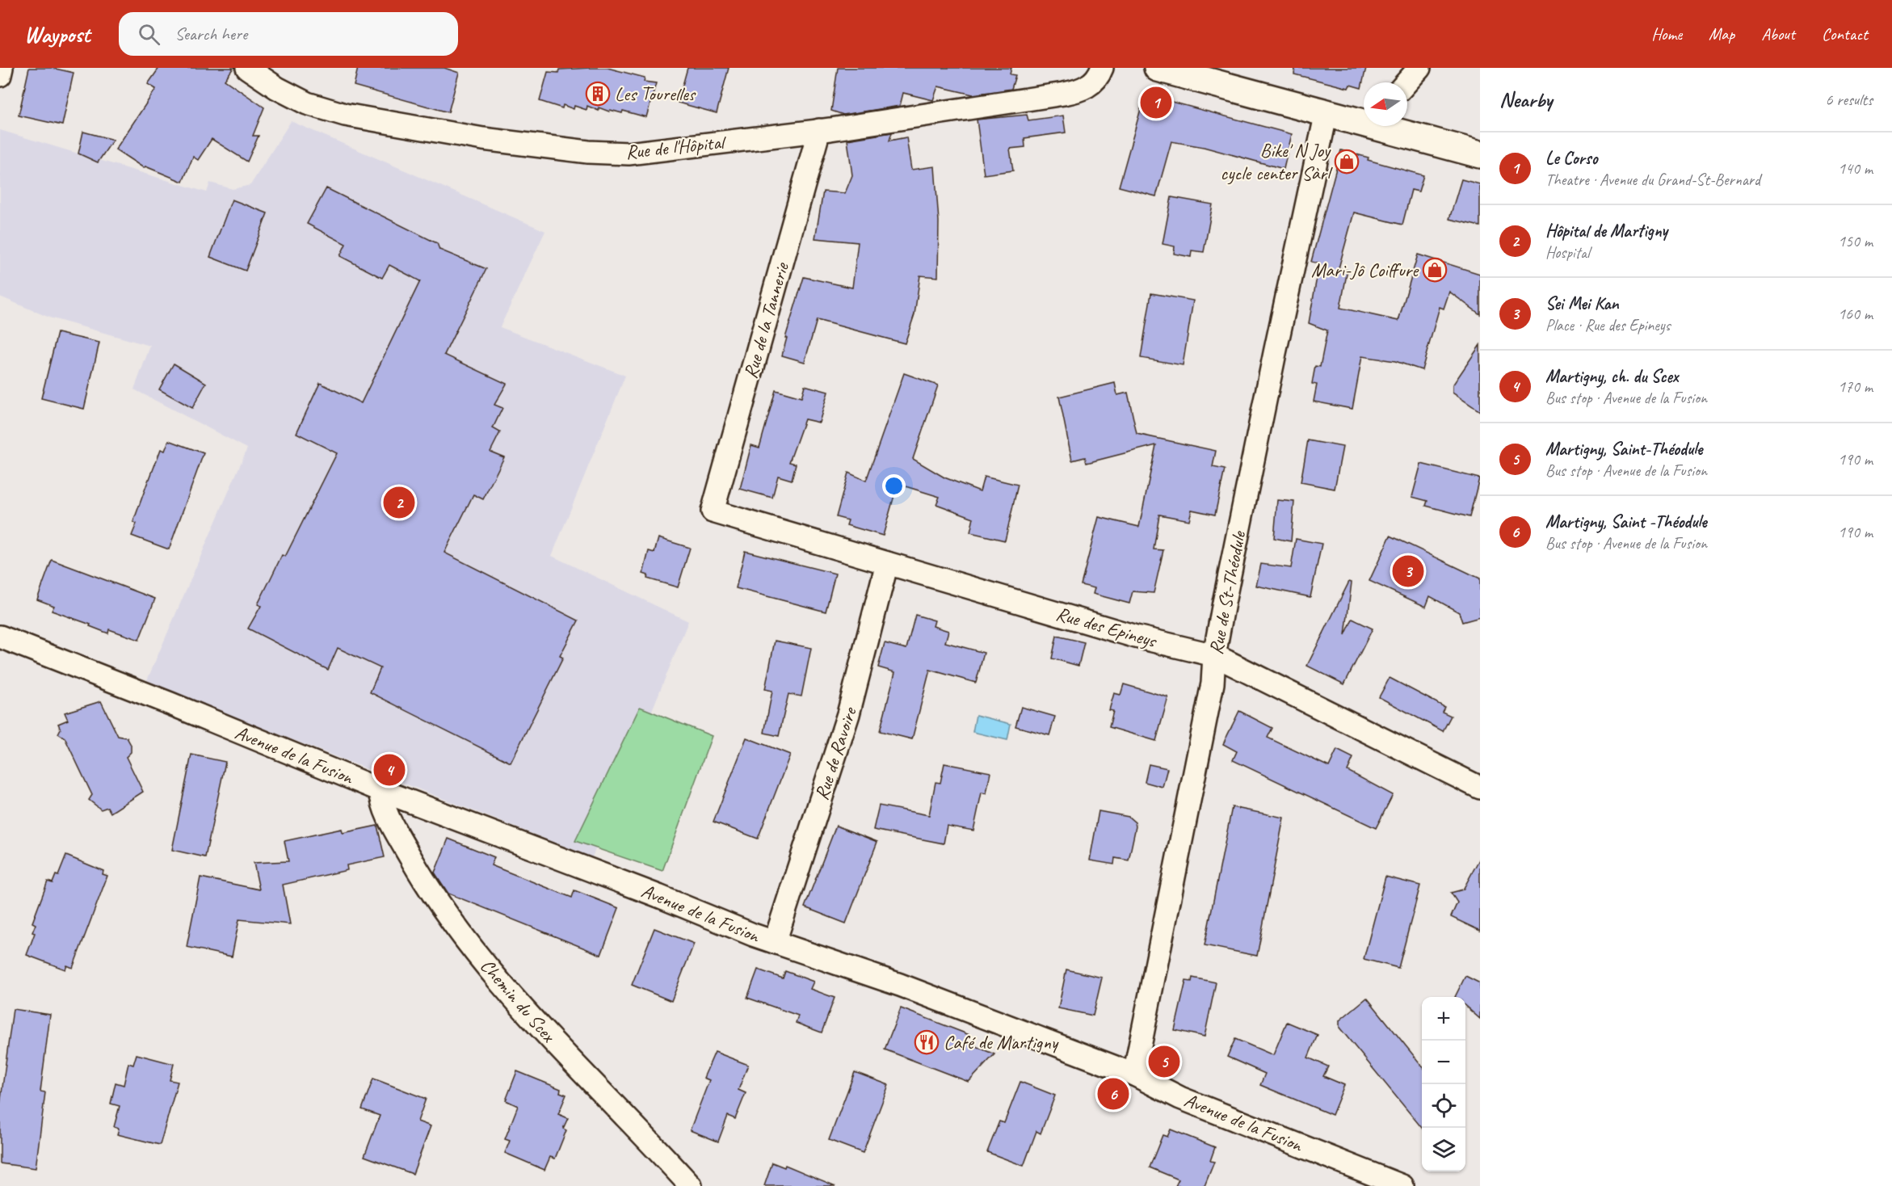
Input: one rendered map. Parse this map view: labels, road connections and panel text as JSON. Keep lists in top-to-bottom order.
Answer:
{
  "streets": {
    "street": [
      "Rue de l'Hôpital",
      "Rue de la Tannerie",
      "Rue de St-Théodule",
      "Rue des Epineys",
      "Rue de Ravoire",
      "Avenue de la Fusion",
      "Chemin du Scex"
    ]
  },
  "crossings": [
    ["Rue de l'Hôpital", "Rue de la Tannerie"],
    ["Rue de la Tannerie", "Rue des Epineys"],
    ["Rue de St-Théodule", "Rue des Epineys"],
    ["Rue de St-Théodule", "Avenue de la Fusion"],
    ["Rue des Epineys", "Rue de Ravoire"],
    ["Rue de Ravoire", "Avenue de la Fusion"],
    ["Avenue de la Fusion", "Chemin du Scex"]
  ],
  "places": {
    "building": ["Les Tourelles"],
    "shop": ["Bike' N Joy cycle center Sàrl", "Mari-Jô Coiffure"],
    "restaurant": ["Café de Martigny"]
  },
  "north": "left",
  "page": {
    "header": "Waypost",
    "search": "Search here",
    "nav": [
      "Home",
      "Map",
      "About",
      "Contact"
    ],
    "heading": ["Nearby", "6 results"],
    "pins": [
      "1",
      "2",
      "3",
      "4",
      "5",
      "6"
    ],
    "list": [
      {
        "mark": "1",
        "name": "Le Corso",
        "note": "Theatre · Avenue du Grand-St-Bernard",
        "value": "140 m"
      },
      {
        "mark": "2",
        "name": "Hôpital de Martigny",
        "note": "Hospital",
        "value": "150 m"
      },
      {
        "mark": "3",
        "name": "Sei Mei Kan",
        "note": "Place · Rue des Epineys",
        "value": "160 m"
      },
      {
        "mark": "4",
        "name": "Martigny, ch. du Scex",
        "note": "Bus stop · Avenue de la Fusion",
        "value": "170 m"
      },
      {
        "mark": "5",
        "name": "Martigny, Saint-Théodule",
        "note": "Bus stop · Avenue de la Fusion",
        "value": "190 m"
      },
      {
        "mark": "6",
        "name": "Martigny, Saint -Théodule",
        "note": "Bus stop · Avenue de la Fusion",
        "value": "190 m"
      }
    ],
    "map_buttons": ["+", "−"]
  }
}
